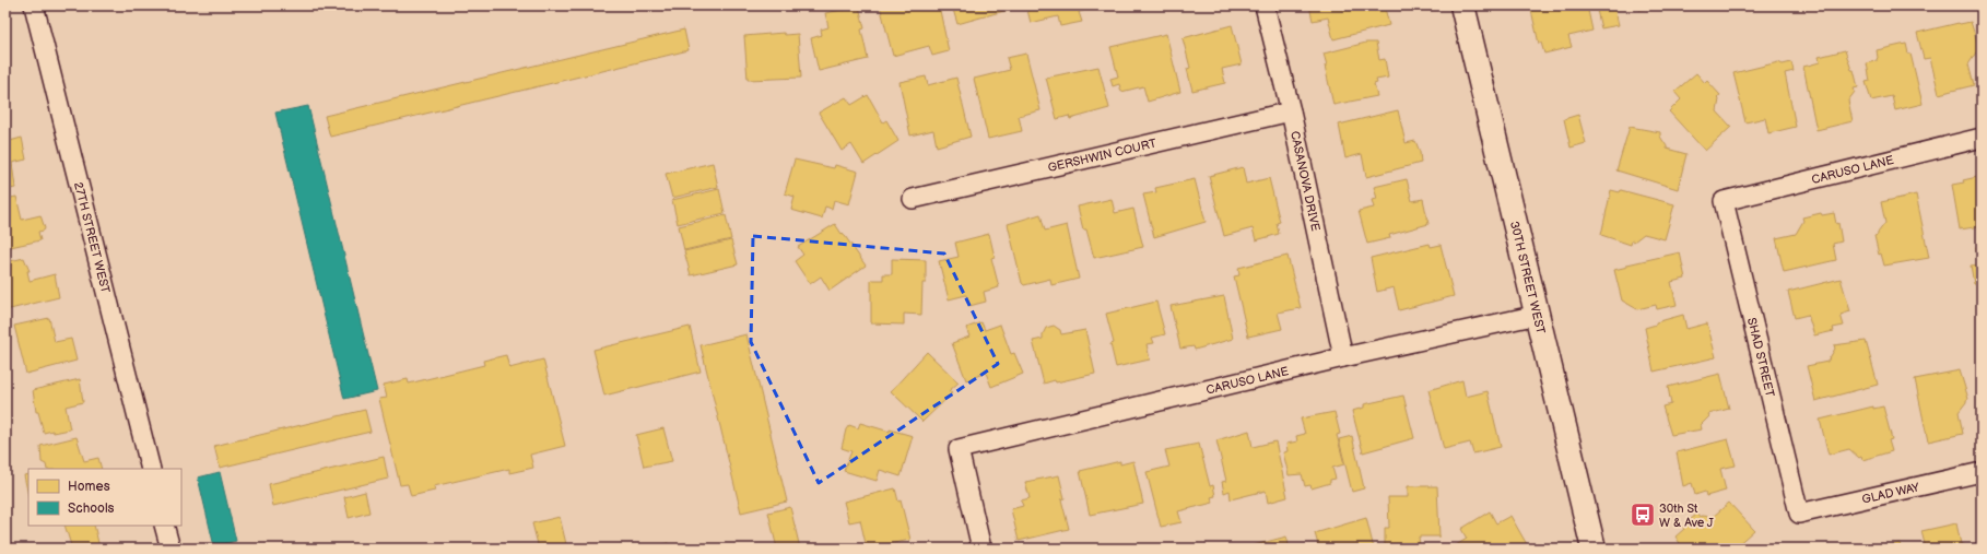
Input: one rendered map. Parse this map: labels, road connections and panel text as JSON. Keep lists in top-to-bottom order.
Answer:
{
  "streets": {
    "main road": ["30TH STREET WEST"],
    "street": [
      "GERSHWIN COURT",
      "CARUSO LANE",
      "CASANOVA DRIVE",
      "27TH STREET WEST",
      "SHAD STREET",
      "GLAD WAY"
    ]
  },
  "crossings": [
    ["GERSHWIN COURT", "CASANOVA DRIVE"],
    ["CARUSO LANE", "CASANOVA DRIVE"],
    ["CARUSO LANE", "30TH STREET WEST"],
    ["CARUSO LANE", "SHAD STREET"],
    ["SHAD STREET", "GLAD WAY"]
  ],
  "places": {
    "bus stop": ["30th St W & Ave J"]
  },
  "legend": ["Homes", "Schools"]
}
